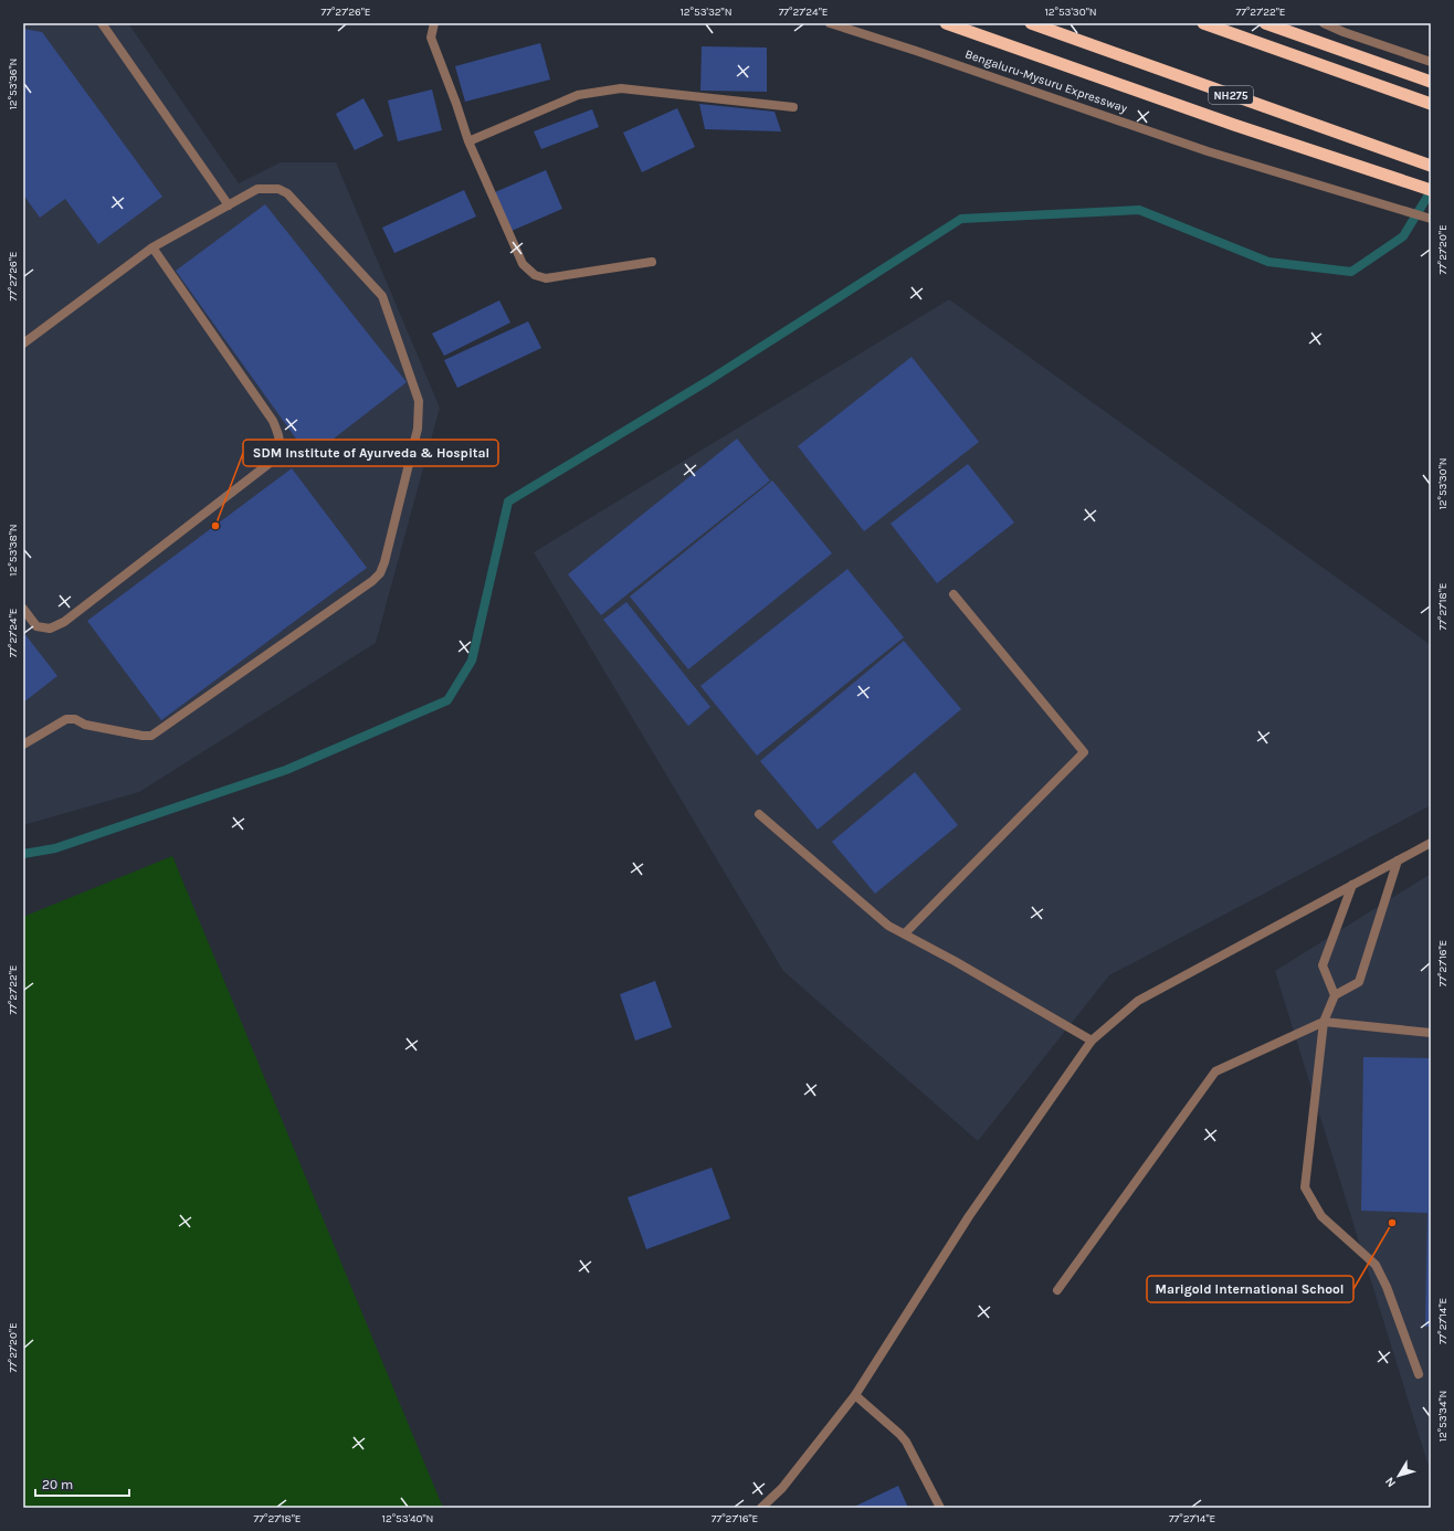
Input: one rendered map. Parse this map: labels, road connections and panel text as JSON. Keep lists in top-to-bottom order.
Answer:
{
  "streets": {
    "highway": ["Bengaluru-Mysuru Expressway", "NH275"]
  },
  "places": ["SDM Institute of Ayurveda & Hospital", "Marigold International School"],
  "scale_bar": "20 m",
  "north": "bottom left",
  "coordinates": [
    "77°27'26\"E",
    "12°53'32\"N",
    "77°27'24\"E",
    "12°53'30\"N",
    "77°27'22\"E",
    "12°53'36\"N",
    "77°27'20\"E",
    "12°53'38\"N",
    "77°27'18\"E",
    "77°27'16\"E",
    "77°27'14\"E",
    "12°53'34\"N",
    "12°53'40\"N"
  ]
}
